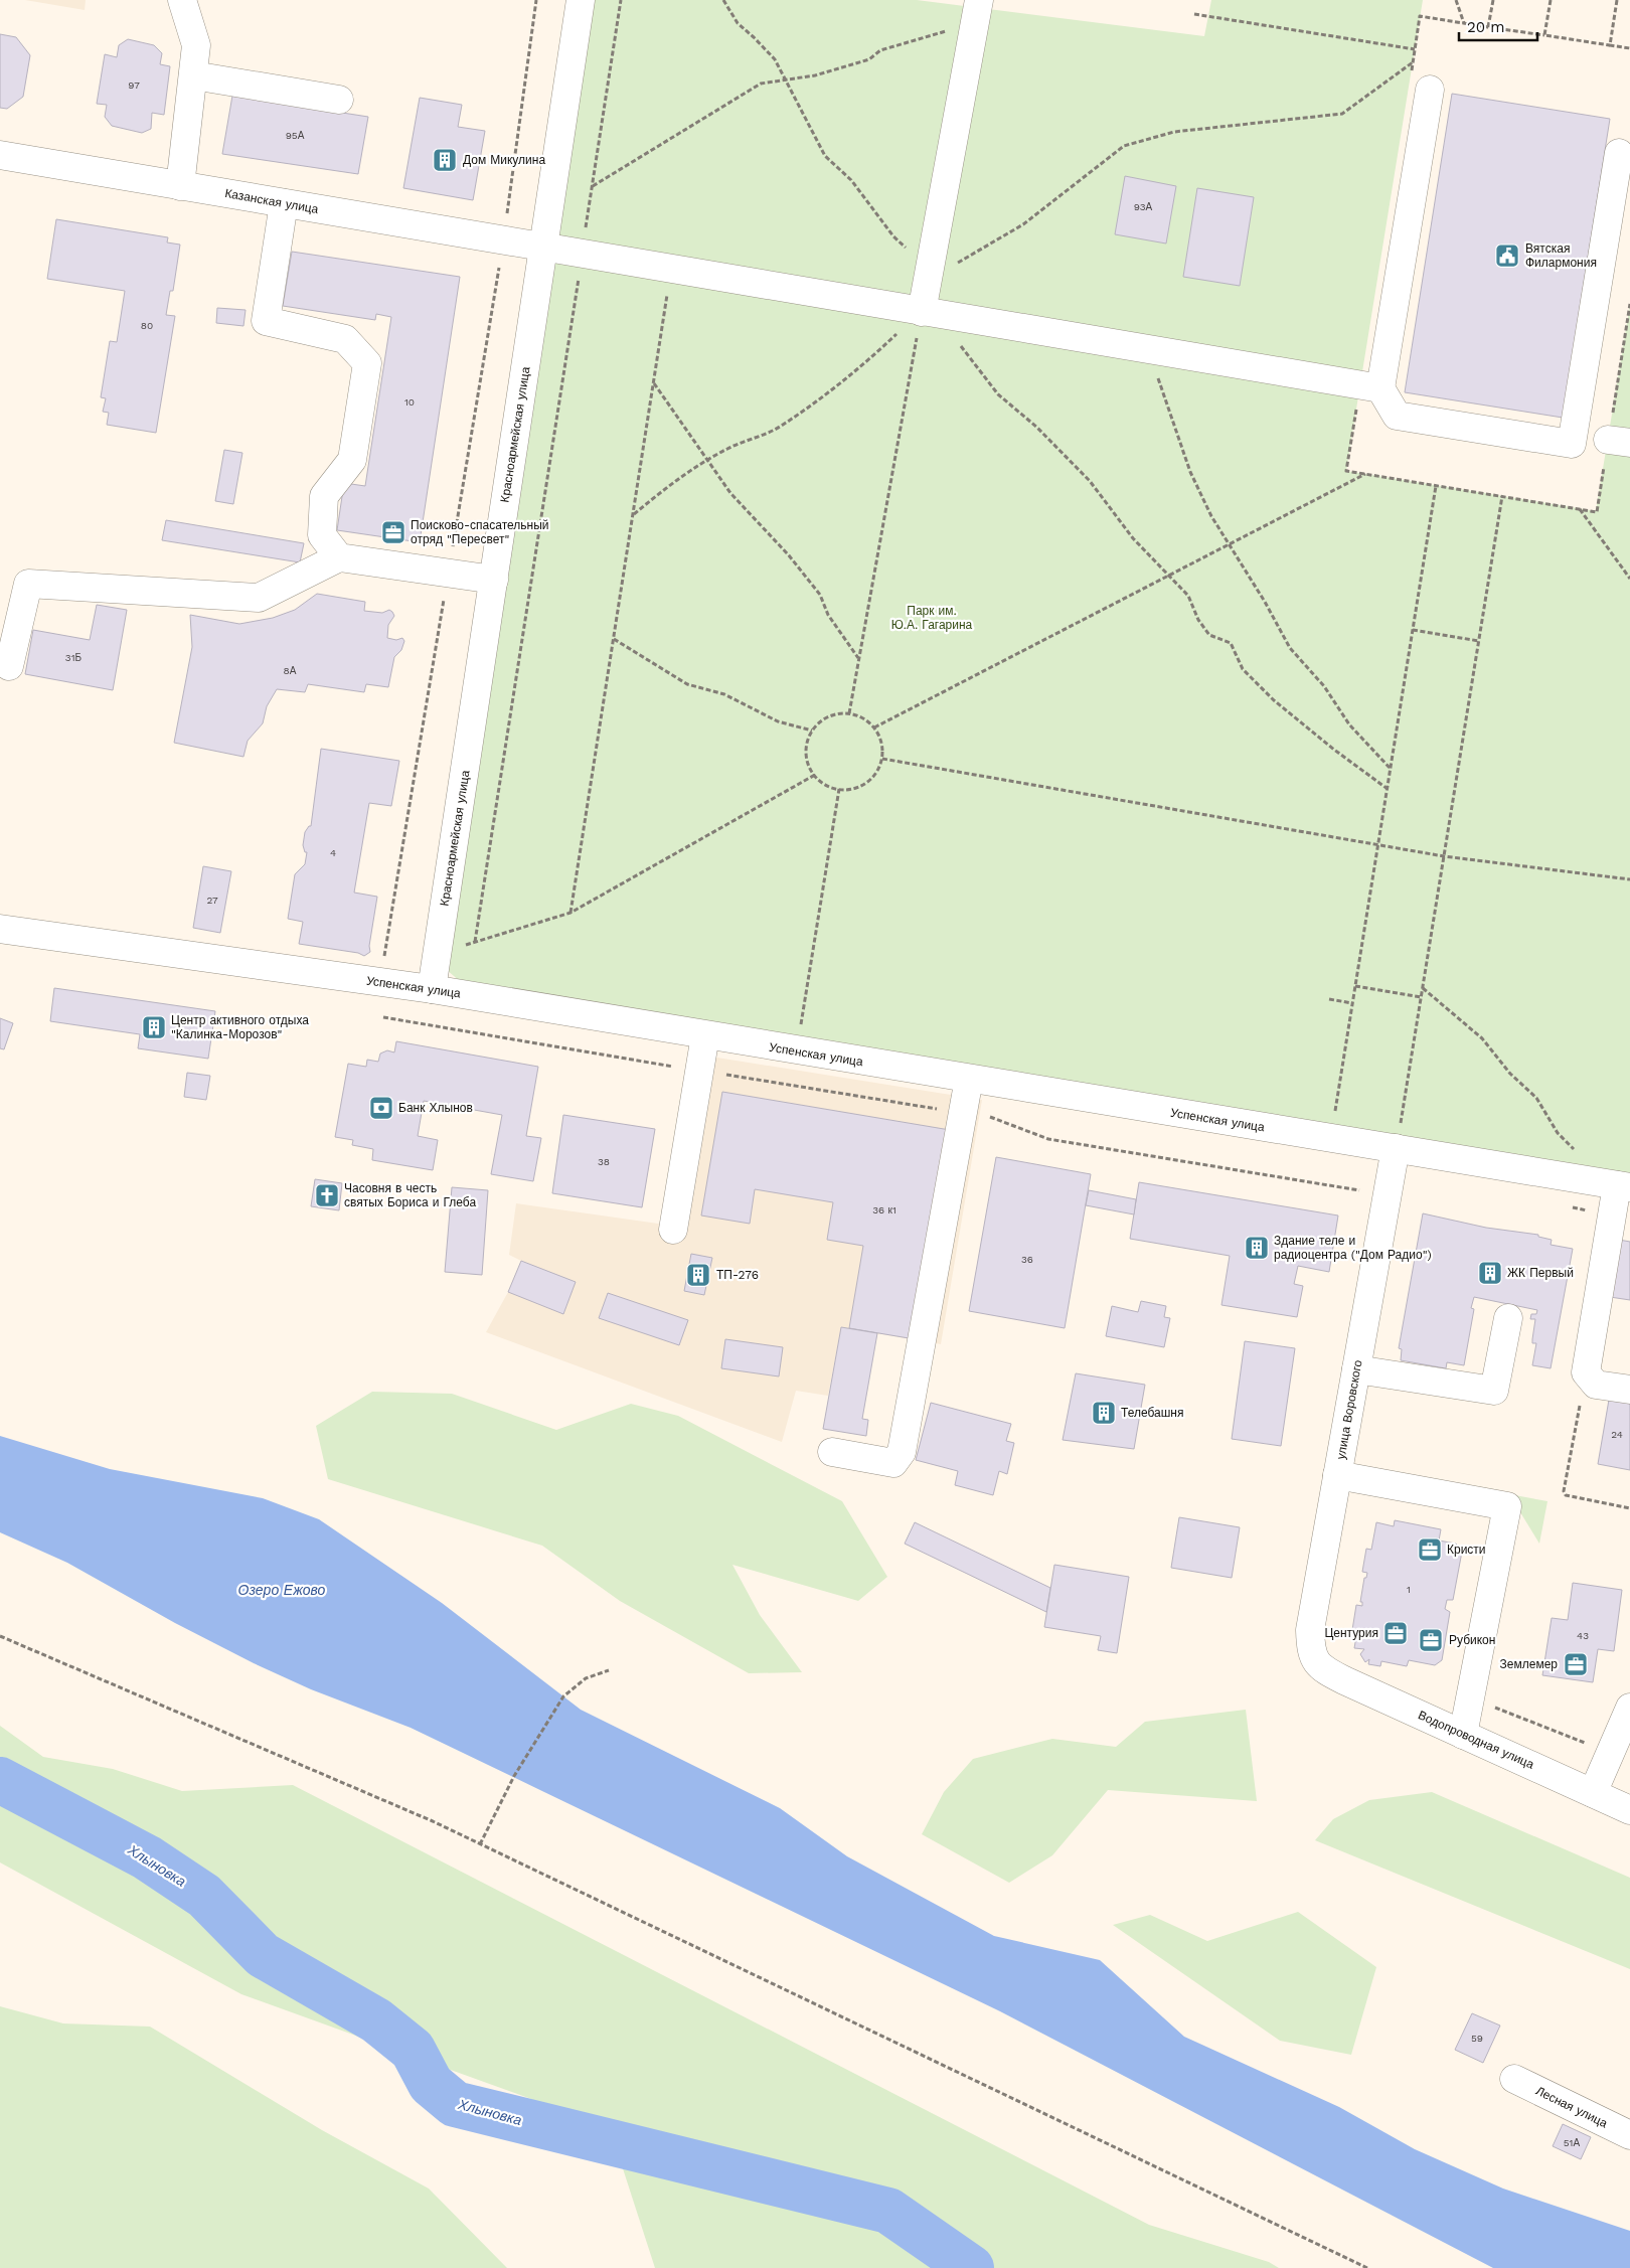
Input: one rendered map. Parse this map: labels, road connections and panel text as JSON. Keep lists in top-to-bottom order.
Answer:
{
  "streets": {
    "street": [
      "Казанская улица",
      "Красноармейская улица",
      "Успенская улица",
      "улица Воровского",
      "Водопроводная улица",
      "Лесная улица"
    ]
  },
  "crossings": [
    ["Казанская улица", "Красноармейская улица"],
    ["Красноармейская улица", "Успенская улица"],
    ["Успенская улица", "улица Воровского"],
    ["улица Воровского", "Водопроводная улица"]
  ],
  "water": ["Озеро Ежово", "Хлыновка"],
  "parks": ["Парк им. Ю.А. Гагарина"],
  "places": {
    "building": [
      "Дом Микулина",
      "Центр активного отдыха \"Калинка-Морозов\"",
      "Здание теле и радиоцентра (\"Дом Радио\")",
      "ЖК Первый",
      "ТП-276",
      "Телебашня"
    ],
    "public building": ["Вятская Филармония"],
    "office": [
      "Поисково-спасательный отряд \"Пересвет\"",
      "Кристи",
      "Центурия",
      "Рубикон",
      "Землемер"
    ],
    "bank": ["Банк Хлынов"],
    "church": ["Часовня в честь святых Бориса и Глеба"]
  },
  "house_numbers": [
    "97",
    "95А",
    "93А",
    "80",
    "10",
    "31Б",
    "8А",
    "4",
    "27",
    "38",
    "36 к1",
    "36",
    "24",
    "1",
    "43",
    "59",
    "51А"
  ],
  "scale_bar": "20 m"
}
